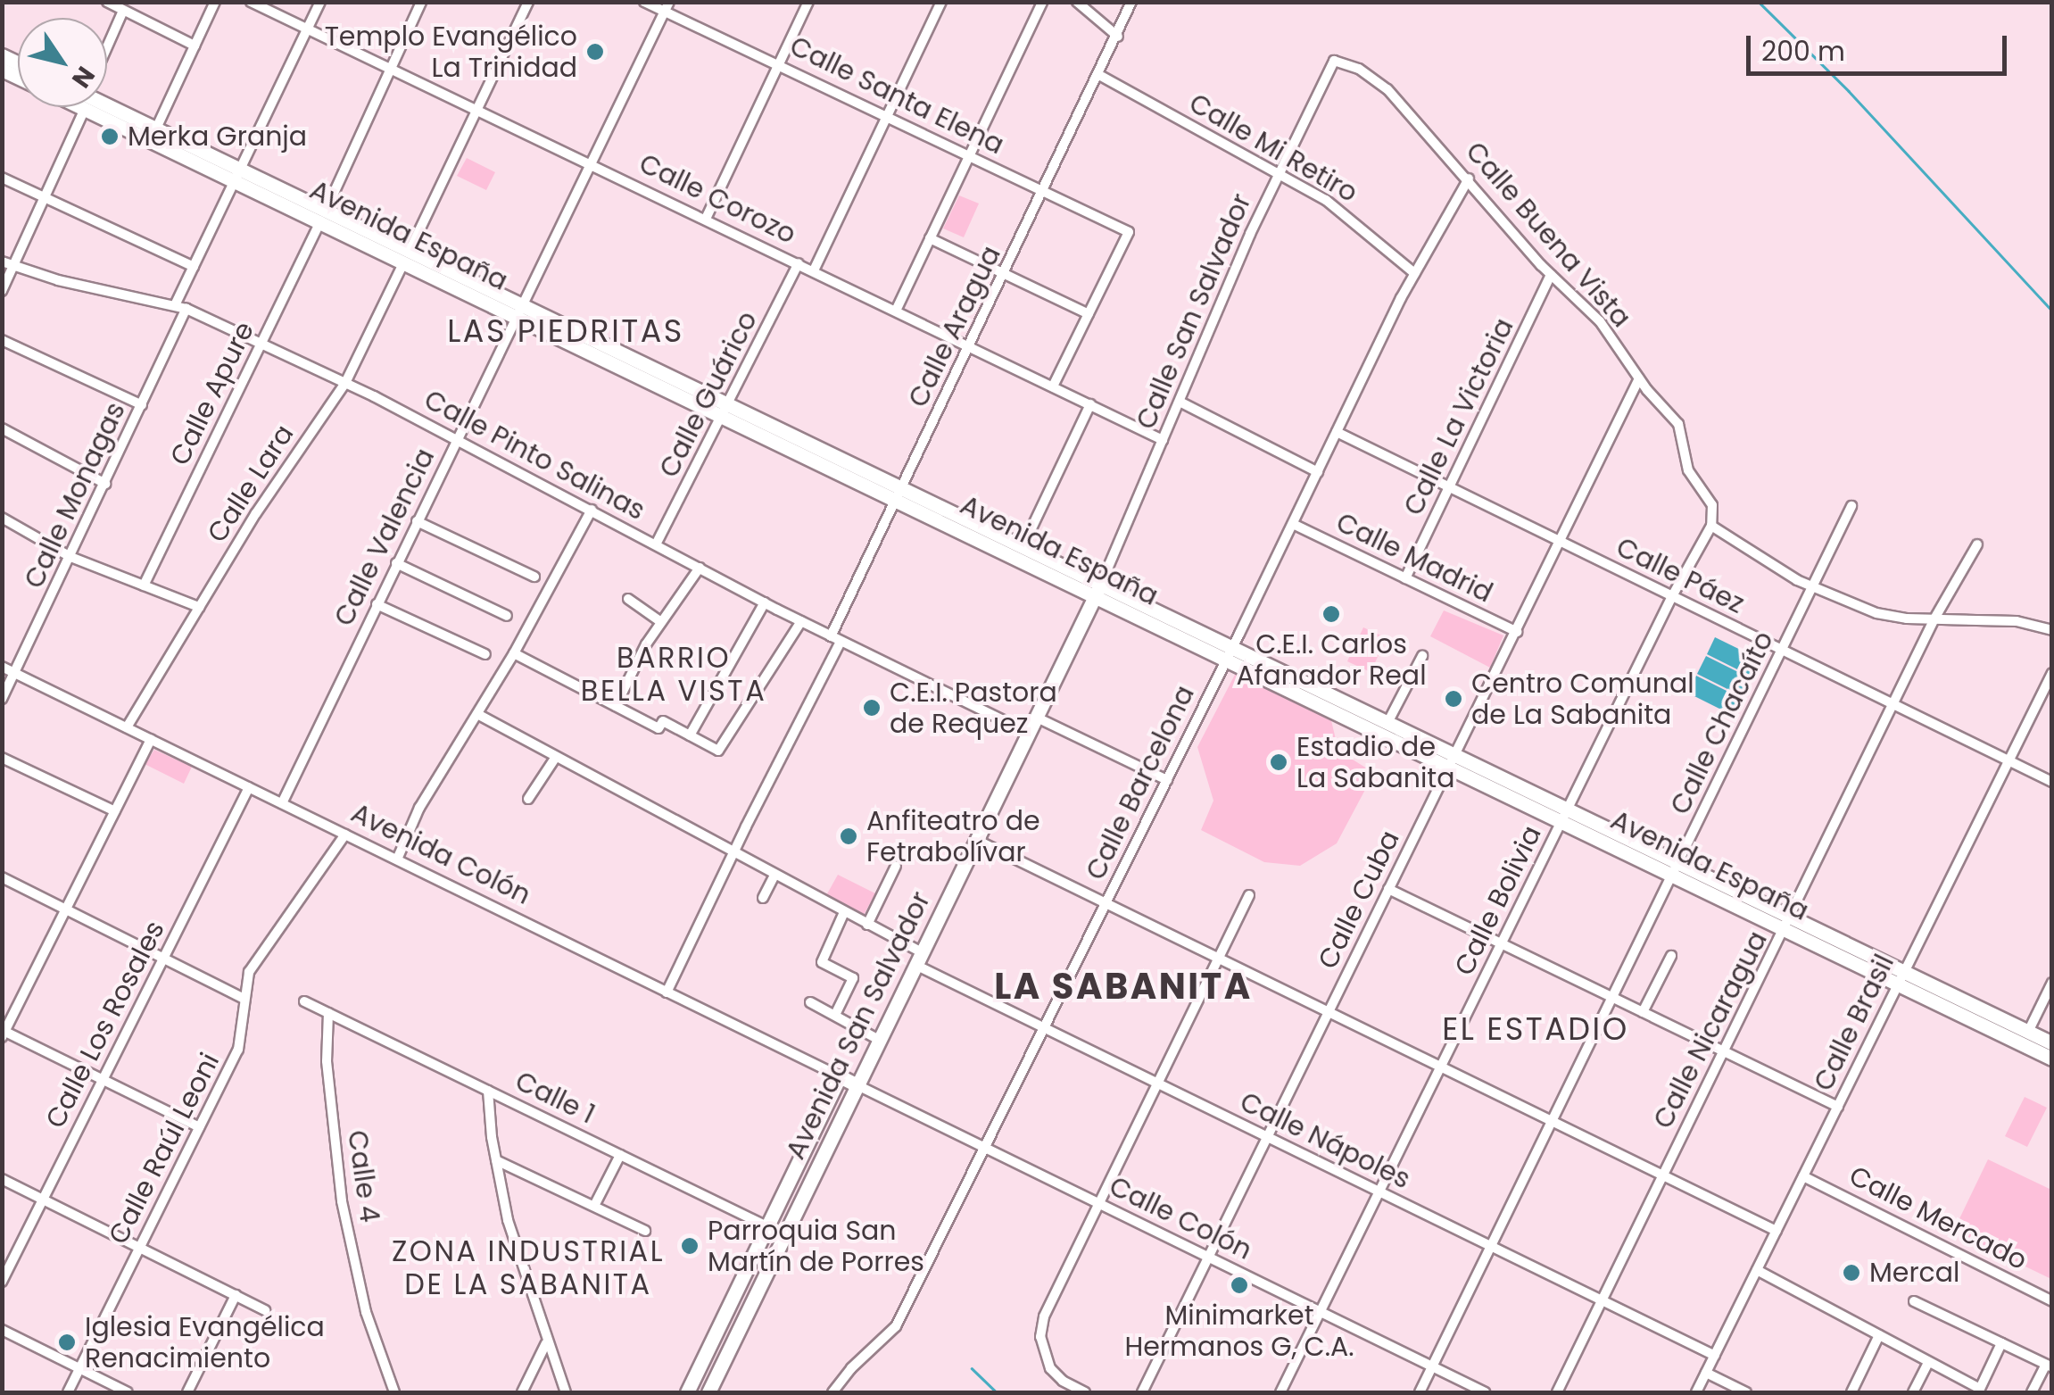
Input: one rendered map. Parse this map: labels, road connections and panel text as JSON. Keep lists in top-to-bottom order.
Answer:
{
  "streets": {
    "main road": ["Avenida España", "Avenida Colón", "Avenida San Salvador"],
    "street": [
      "Calle Santa Elena",
      "Calle Mi Retiro",
      "Calle Corozo",
      "Calle Buena Vista",
      "Calle San Salvador",
      "Calle Aragua",
      "Calle Apure",
      "Calle Guárico",
      "Calle La Victoria",
      "Calle Pinto Salinas",
      "Calle Lara",
      "Calle Monagas",
      "Calle Valencia",
      "Calle Madrid",
      "Calle Páez",
      "Calle Chacaíto",
      "Calle Barcelona",
      "Calle Cuba",
      "Calle Bolivia",
      "Calle Brasil",
      "Calle Los Rosales",
      "Calle Nicaragua",
      "Calle 1",
      "Calle Nápoles",
      "Calle Raúl Leoni",
      "Calle 4",
      "Calle Colón",
      "Calle Mercado"
    ]
  },
  "crossings": [
    ["Calle Santa Elena", "Calle Aragua"],
    ["Calle Santa Elena", "Calle Valencia"],
    ["Calle Mi Retiro", "Calle San Salvador"],
    ["Calle Mi Retiro", "Calle Aragua"],
    ["Calle Mi Retiro", "Calle Barcelona"],
    ["Calle Corozo", "Calle San Salvador"],
    ["Calle Corozo", "Calle Aragua"],
    ["Calle Corozo", "Calle Apure"],
    ["Calle Corozo", "Calle Guárico"],
    ["Calle Corozo", "Calle Lara"],
    ["Calle Corozo", "Calle Valencia"],
    ["Calle Buena Vista", "Calle San Salvador"],
    ["Calle Buena Vista", "Calle La Victoria"],
    ["Calle Buena Vista", "Calle Barcelona"],
    ["Calle Buena Vista", "Calle Cuba"],
    ["Calle Buena Vista", "Calle Bolivia"],
    ["Avenida España", "Calle San Salvador"],
    ["Avenida España", "Calle Aragua"],
    ["Avenida España", "Calle Apure"],
    ["Avenida España", "Calle Guárico"],
    ["Avenida España", "Calle Lara"],
    ["Avenida España", "Calle Valencia"],
    ["Avenida España", "Calle Chacaíto"],
    ["Avenida España", "Calle Barcelona"],
    ["Avenida España", "Calle Cuba"],
    ["Avenida España", "Calle Bolivia"],
    ["Avenida España", "Calle Brasil"],
    ["Avenida España", "Avenida San Salvador"],
    ["Avenida España", "Calle Nicaragua"],
    ["Calle San Salvador", "Avenida San Salvador"],
    ["Calle Aragua", "Calle Pinto Salinas"],
    ["Calle Aragua", "Avenida Colón"],
    ["Calle Aragua", "Calle Nápoles"],
    ["Calle Apure", "Calle Pinto Salinas"],
    ["Calle Guárico", "Calle Pinto Salinas"],
    ["Calle La Victoria", "Calle Madrid"],
    ["Calle La Victoria", "Calle Páez"],
    ["Calle Pinto Salinas", "Calle Lara"],
    ["Calle Pinto Salinas", "Calle Monagas"],
    ["Calle Pinto Salinas", "Calle Valencia"],
    ["Calle Pinto Salinas", "Avenida San Salvador"],
    ["Calle Lara", "Avenida Colón"],
    ["Calle Monagas", "Avenida Colón"],
    ["Calle Valencia", "Avenida Colón"],
    ["Calle Madrid", "Calle Barcelona"],
    ["Calle Madrid", "Calle Cuba"],
    ["Calle Páez", "Calle Chacaíto"],
    ["Calle Páez", "Calle Barcelona"],
    ["Calle Páez", "Calle Cuba"],
    ["Calle Páez", "Calle Bolivia"],
    ["Calle Páez", "Calle Brasil"],
    ["Calle Páez", "Calle Nicaragua"],
    ["Calle Chacaíto", "Calle Nápoles"],
    ["Calle Chacaíto", "Calle Colón"],
    ["Calle Barcelona", "Calle Nápoles"],
    ["Calle Barcelona", "Calle Colón"],
    ["Avenida Colón", "Calle Los Rosales"],
    ["Avenida Colón", "Avenida San Salvador"],
    ["Avenida Colón", "Calle Raúl Leoni"],
    ["Avenida Colón", "Calle Colón"],
    ["Calle Cuba", "Calle Nápoles"],
    ["Calle Cuba", "Calle Colón"],
    ["Calle Bolivia", "Calle Nápoles"],
    ["Calle Bolivia", "Calle Colón"],
    ["Calle Brasil", "Calle Nápoles"],
    ["Calle Brasil", "Calle Mercado"],
    ["Avenida San Salvador", "Calle 1"],
    ["Avenida San Salvador", "Calle Nápoles"],
    ["Avenida San Salvador", "Calle Colón"],
    ["Calle Nicaragua", "Calle Nápoles"],
    ["Calle 1", "Calle 4"]
  ],
  "districts": [
    "LAS PIEDRITAS",
    "BARRIO BELLA VISTA",
    "LA SABANITA",
    "EL ESTADIO",
    "ZONA INDUSTRIAL DE LA SABANITA"
  ],
  "places": [
    "Templo Evangélico La Trinidad",
    "Merka Granja",
    "C.E.I. Carlos Afanador Real",
    "Centro Comunal de La Sabanita",
    "C.E.I. Pastora de Requez",
    "Estadio de La Sabanita",
    "Anfiteatro de Fetrabolívar",
    "Parroquia San Martín de Porres",
    "Mercal",
    "Minimarket Hermanos G, C.A.",
    "Iglesia Evangélica Renacimiento"
  ],
  "scale_bar": "200 m",
  "north": "bottom right"
}
